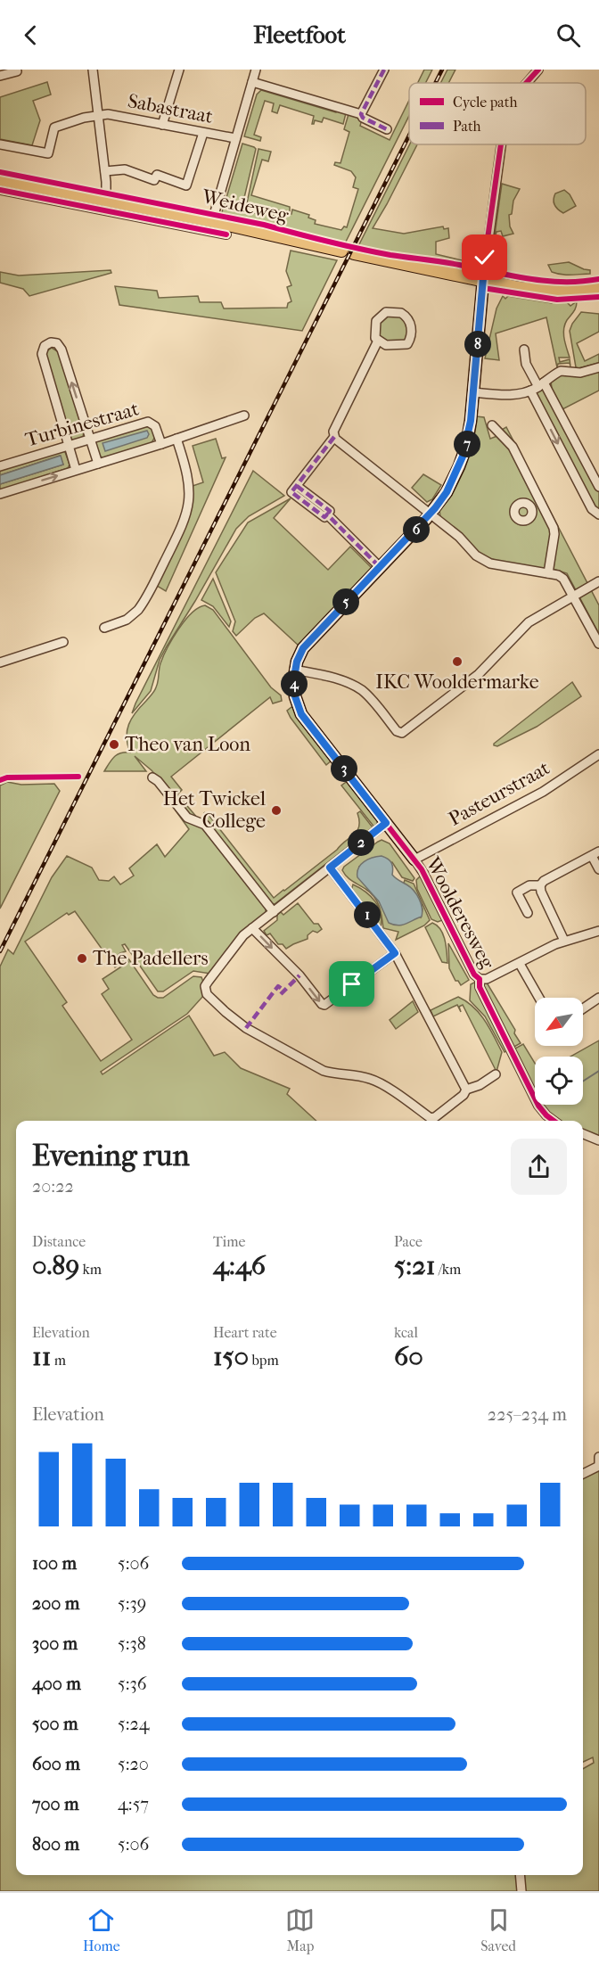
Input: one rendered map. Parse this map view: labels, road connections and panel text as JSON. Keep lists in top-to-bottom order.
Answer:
{
  "streets": {
    "main road": ["Weideweg"],
    "street": [
      "Sabastraat",
      "Turbinestraat",
      "Pasteurstraat",
      "Woolderesweg"
    ]
  },
  "crossings": [
    ["Weideweg", "Woolderesweg"],
    ["Pasteurstraat", "Woolderesweg"]
  ],
  "places": [
    "IKC Wooldermarke",
    "Theo van Loon",
    "Het Twickel College",
    "The Padellers"
  ],
  "legend": ["Cycle path", "Path"],
  "north": "bottom left",
  "page": {
    "header": "Fleetfoot",
    "pins": [
      "8",
      "7",
      "6",
      "5",
      "4",
      "3",
      "2",
      "1"
    ],
    "heading": ["Evening run", "20:22"],
    "stats": [
      ["Distance", "0.89 km"],
      ["Time", "4:46"],
      ["Pace", "5:21 /km"],
      ["Elevation", "11 m"],
      ["Heart rate", "150 bpm"],
      ["kcal", "60"]
    ],
    "chart": ["Elevation", "225–234 m"],
    "list": [
      {
        "name": "100 m",
        "note": "5:06"
      },
      {
        "name": "200 m",
        "note": "5:39"
      },
      {
        "name": "300 m",
        "note": "5:38"
      },
      {
        "name": "400 m",
        "note": "5:36"
      },
      {
        "name": "500 m",
        "note": "5:24"
      },
      {
        "name": "600 m",
        "note": "5:20"
      },
      {
        "name": "700 m",
        "note": "4:57"
      },
      {
        "name": "800 m",
        "note": "5:06"
      }
    ],
    "tabs": ["Home", "Map", "Saved"]
  }
}
